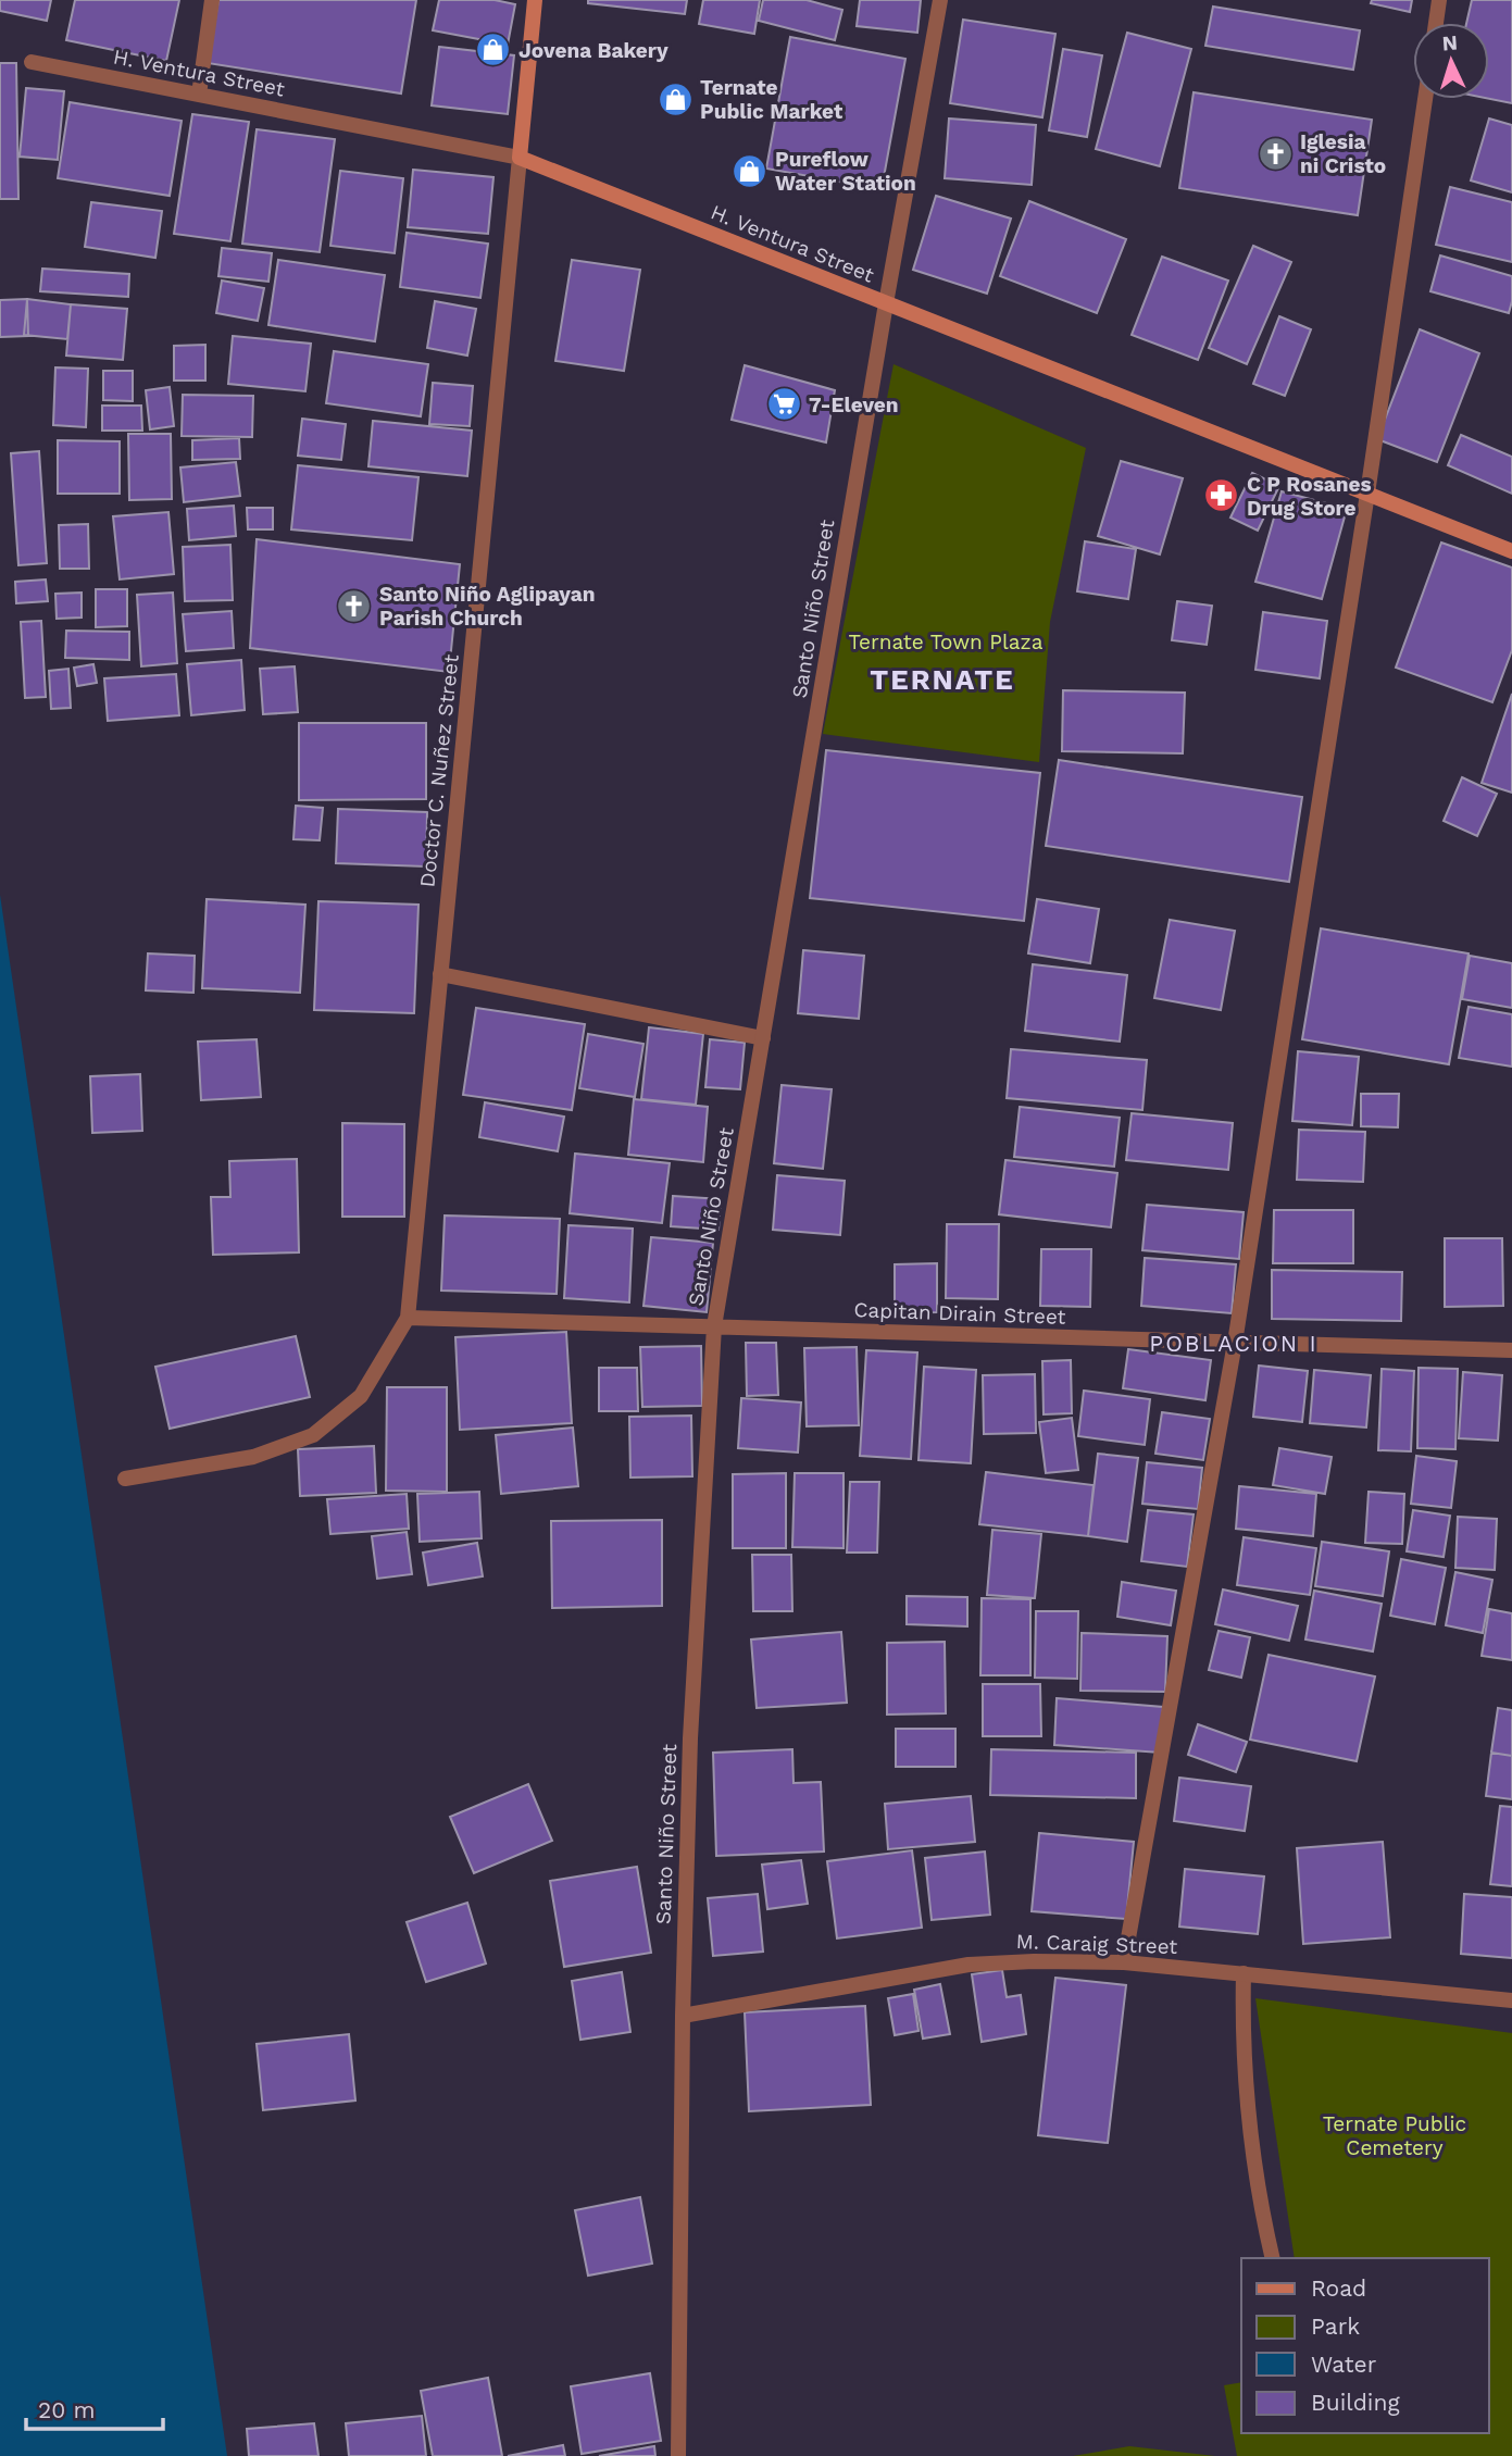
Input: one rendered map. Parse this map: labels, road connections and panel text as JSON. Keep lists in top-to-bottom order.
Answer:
{
  "streets": {
    "main road": ["H. Ventura Street", "Doctor C. Nuñez Street"],
    "street": ["Santo Niño Street", "Capitan Dirain Street", "M. Caraig Street"]
  },
  "crossings": [
    ["H. Ventura Street", "Santo Niño Street"],
    ["H. Ventura Street", "Doctor C. Nuñez Street"],
    ["Santo Niño Street", "Capitan Dirain Street"],
    ["Santo Niño Street", "M. Caraig Street"],
    ["Doctor C. Nuñez Street", "Capitan Dirain Street"]
  ],
  "districts": ["TERNATE", "POBLACION I"],
  "parks": ["Ternate Town Plaza", "Ternate Public Cemetery"],
  "places": {
    "shop": ["Jovena Bakery", "Ternate Public Market", "Pureflow Water Station"],
    "church": ["Iglesia ni Cristo", "Santo Niño Aglipayan Parish Church"],
    "supermarket": ["7-Eleven"],
    "pharmacy": ["C P Rosanes Drug Store"]
  },
  "legend": [
    "Road",
    "Park",
    "Water",
    "Building"
  ],
  "scale_bar": "20 m",
  "north": "top"
}
